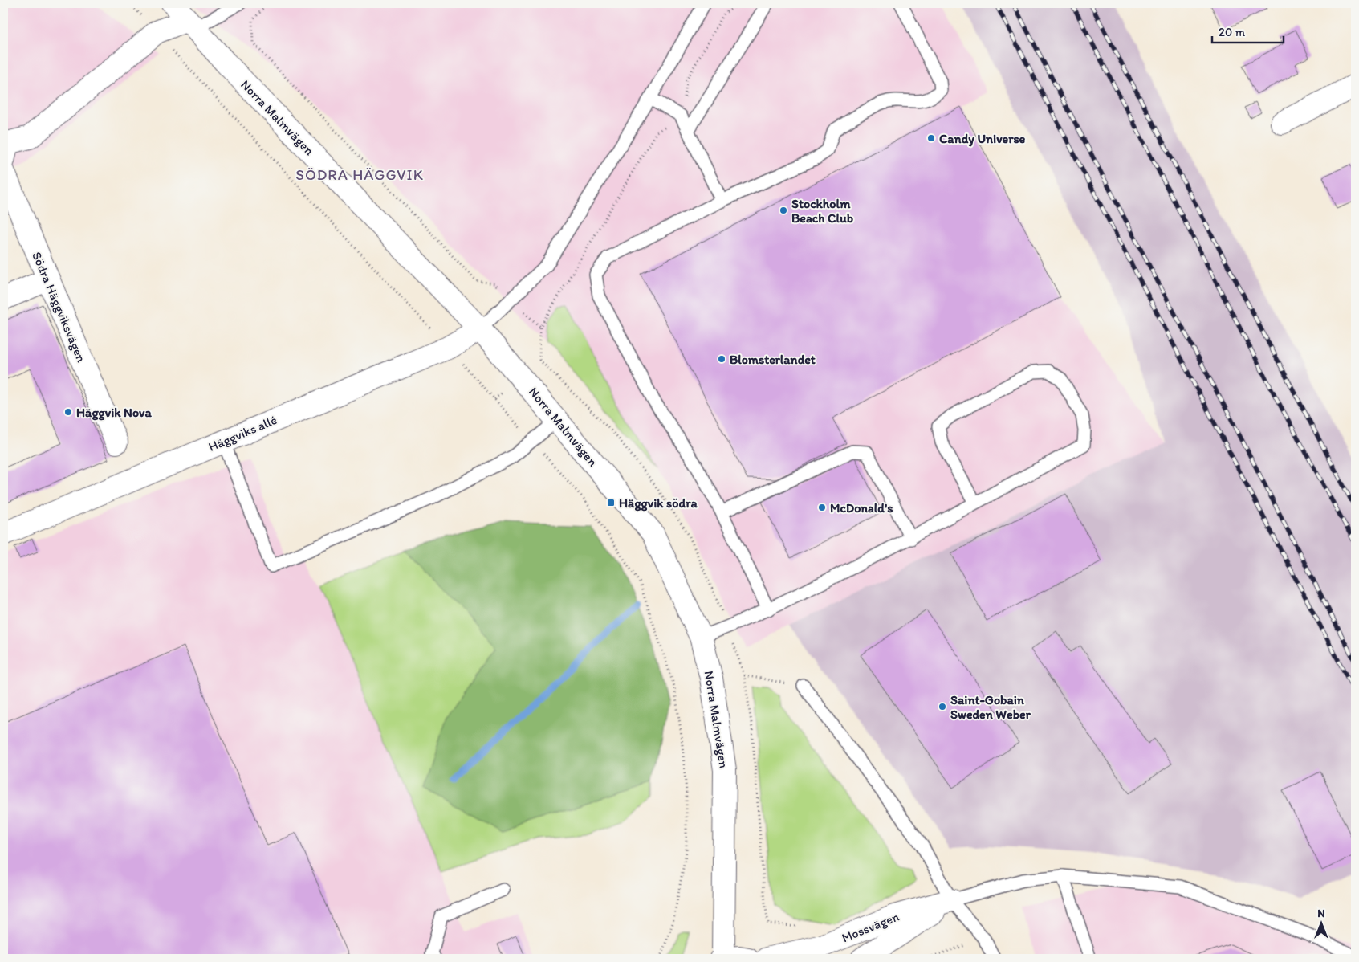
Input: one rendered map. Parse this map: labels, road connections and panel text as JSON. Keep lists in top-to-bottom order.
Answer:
{
  "streets": {
    "street": [
      "Norra Malmvägen",
      "Södra Häggviksvägen",
      "Häggviks allé",
      "Mossvägen"
    ]
  },
  "crossings": [
    ["Norra Malmvägen", "Häggviks allé"]
  ],
  "districts": ["SÖDRA HÄGGVIK"],
  "places": {
    "other": [
      "Candy Universe",
      "Stockholm Beach Club",
      "Blomsterlandet",
      "Häggvik Nova",
      "McDonald's",
      "Saint-Gobain Sweden Weber"
    ],
    "transit": ["Häggvik södra"]
  },
  "scale_bar": "20 m",
  "north": "top"
}
